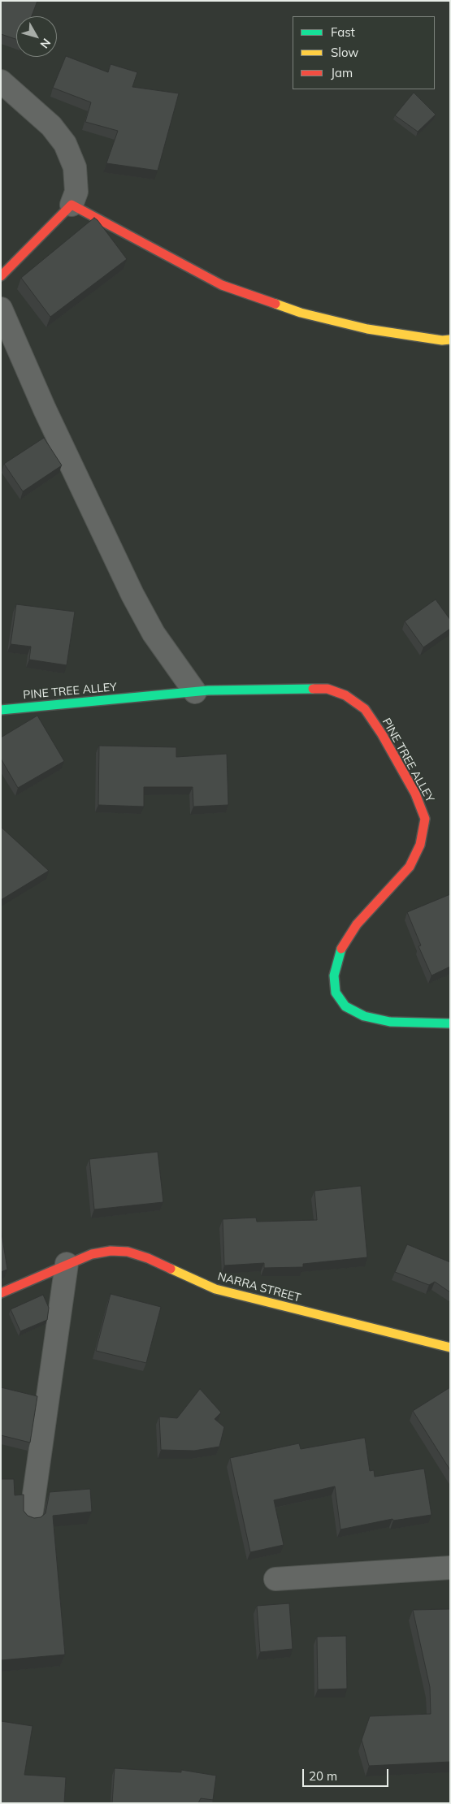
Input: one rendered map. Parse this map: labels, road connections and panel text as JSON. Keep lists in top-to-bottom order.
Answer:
{
  "streets": {
    "street": ["PINE TREE ALLEY", "NARRA STREET"]
  },
  "legend": ["Fast", "Slow", "Jam"],
  "scale_bar": "20 m",
  "north": "bottom right"
}
